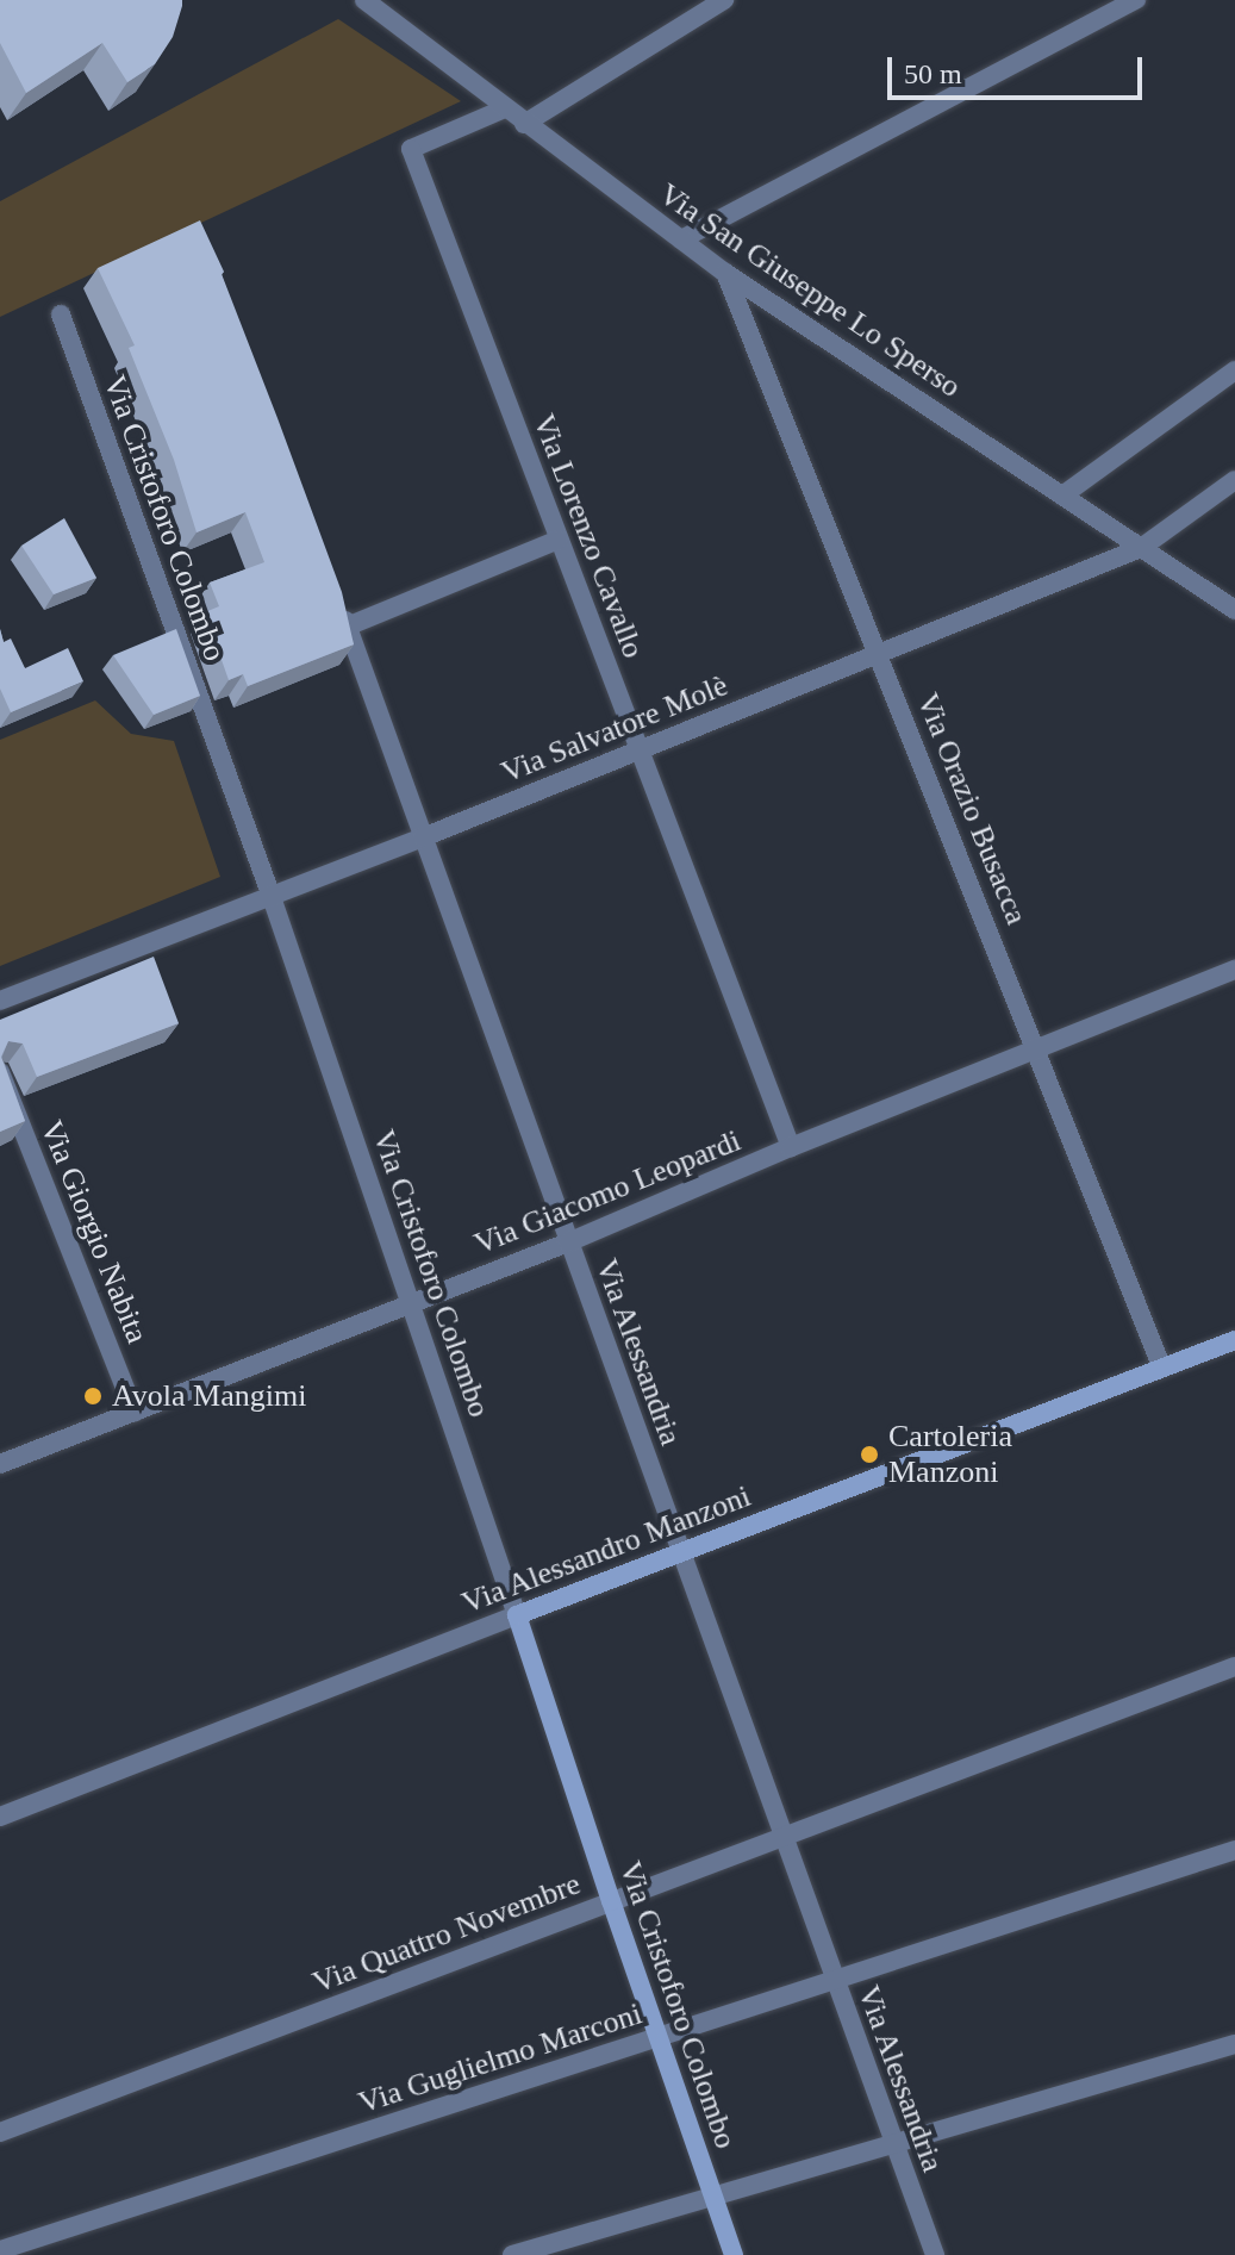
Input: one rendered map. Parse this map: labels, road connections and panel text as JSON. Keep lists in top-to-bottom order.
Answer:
{
  "streets": {
    "main road": ["Via Cristoforo Colombo", "Via Alessandro Manzoni"],
    "street": [
      "Via San Giuseppe Lo Sperso",
      "Via Lorenzo Cavallo",
      "Via Salvatore Molè",
      "Via Orazio Busacca",
      "Via Giacomo Leopardi",
      "Via Giorgio Nabita",
      "Via Alessandria",
      "Via Quattro Novembre",
      "Via Guglielmo Marconi"
    ]
  },
  "crossings": [
    ["Via San Giuseppe Lo Sperso", "Via Lorenzo Cavallo"],
    ["Via San Giuseppe Lo Sperso", "Via Salvatore Molè"],
    ["Via San Giuseppe Lo Sperso", "Via Orazio Busacca"],
    ["Via Cristoforo Colombo", "Via Salvatore Molè"],
    ["Via Cristoforo Colombo", "Via Giacomo Leopardi"],
    ["Via Cristoforo Colombo", "Via Alessandro Manzoni"],
    ["Via Cristoforo Colombo", "Via Quattro Novembre"],
    ["Via Cristoforo Colombo", "Via Guglielmo Marconi"],
    ["Via Lorenzo Cavallo", "Via Salvatore Molè"],
    ["Via Lorenzo Cavallo", "Via Giacomo Leopardi"],
    ["Via Lorenzo Cavallo", "Via Alessandria"],
    ["Via Salvatore Molè", "Via Orazio Busacca"],
    ["Via Salvatore Molè", "Via Alessandria"],
    ["Via Orazio Busacca", "Via Giacomo Leopardi"],
    ["Via Orazio Busacca", "Via Alessandro Manzoni"],
    ["Via Giacomo Leopardi", "Via Giorgio Nabita"],
    ["Via Giacomo Leopardi", "Via Alessandria"],
    ["Via Alessandria", "Via Alessandro Manzoni"],
    ["Via Alessandria", "Via Quattro Novembre"],
    ["Via Alessandria", "Via Guglielmo Marconi"]
  ],
  "places": ["Avola Mangimi", "Cartoleria Manzoni"],
  "scale_bar": "50 m"
}
